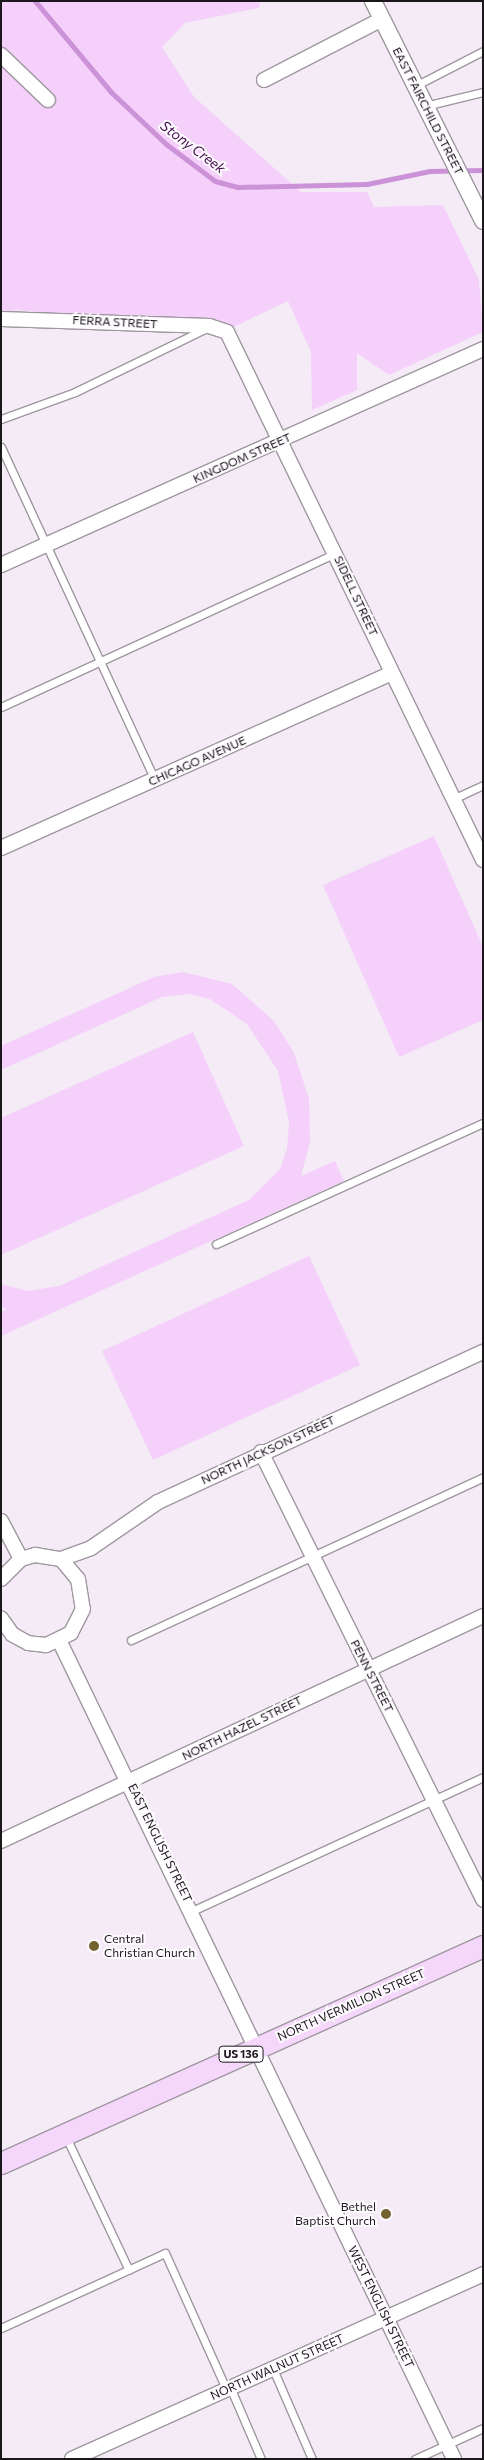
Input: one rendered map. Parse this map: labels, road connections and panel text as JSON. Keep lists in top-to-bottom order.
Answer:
{
  "streets": {
    "main road": ["NORTH VERMILION STREET", "US 136"],
    "street": [
      "EAST FAIRCHILD STREET",
      "FERRA STREET",
      "KINGDOM STREET",
      "SIDELL STREET",
      "CHICAGO AVENUE",
      "NORTH JACKSON STREET",
      "PENN STREET",
      "NORTH HAZEL STREET",
      "EAST ENGLISH STREET",
      "WEST ENGLISH STREET",
      "NORTH WALNUT STREET"
    ]
  },
  "crossings": [
    ["FERRA STREET", "SIDELL STREET"],
    ["KINGDOM STREET", "SIDELL STREET"],
    ["SIDELL STREET", "CHICAGO AVENUE"],
    ["NORTH JACKSON STREET", "PENN STREET"],
    ["PENN STREET", "NORTH HAZEL STREET"],
    ["NORTH HAZEL STREET", "EAST ENGLISH STREET"],
    ["EAST ENGLISH STREET", "NORTH VERMILION STREET"],
    ["EAST ENGLISH STREET", "WEST ENGLISH STREET"],
    ["NORTH VERMILION STREET", "WEST ENGLISH STREET"],
    ["WEST ENGLISH STREET", "NORTH WALNUT STREET"]
  ],
  "water": ["Stony Creek"],
  "places": ["Central Christian Church", "Bethel Baptist Church"]
}
